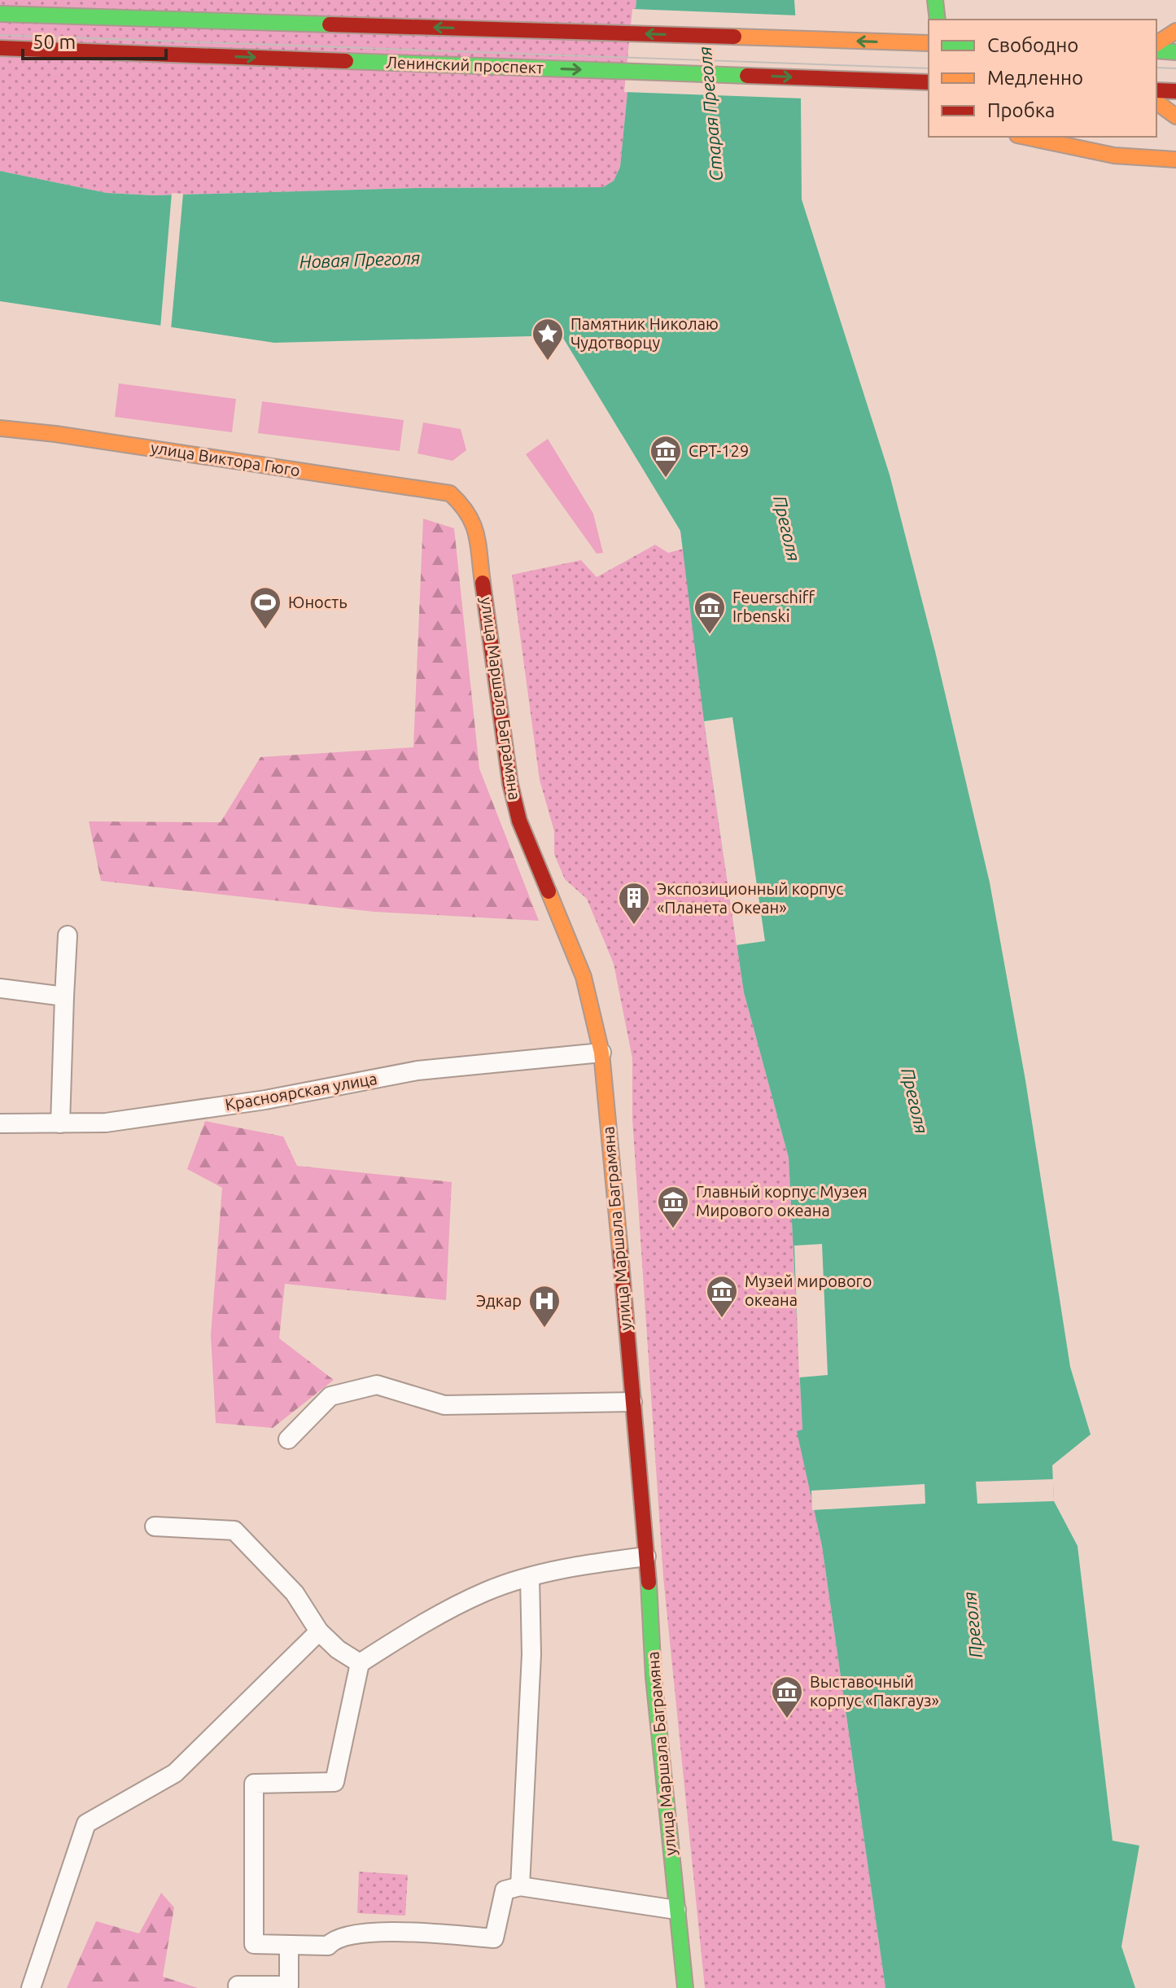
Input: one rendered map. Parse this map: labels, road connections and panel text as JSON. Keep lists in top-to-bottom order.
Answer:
{
  "streets": {
    "street": [
      "Ленинский проспект",
      "улица Виктора Гюго",
      "улица Маршала Баграмяна",
      "Красноярская улица"
    ]
  },
  "crossings": [
    ["улица Виктора Гюго", "улица Маршала Баграмяна"],
    ["улица Маршала Баграмяна", "Красноярская улица"]
  ],
  "water": ["Старая Преголя", "Новая Преголя", "Преголя"],
  "places": {
    "place": ["Памятник Николаю Чудотворцу"],
    "museum": [
      "СРТ-129",
      "Feuerschiff Irbenski",
      "Главный корпус Музея Мирового океана",
      "Музей мирового океана",
      "Выставочный корпус «Пакгауз»"
    ],
    "sports": ["Юность"],
    "building": ["Экспозиционный корпус «Планета Океан»"],
    "hospital": ["Эдкар"]
  },
  "legend": ["Свободно", "Медленно", "Пробка"],
  "scale_bar": "50 m"
}
